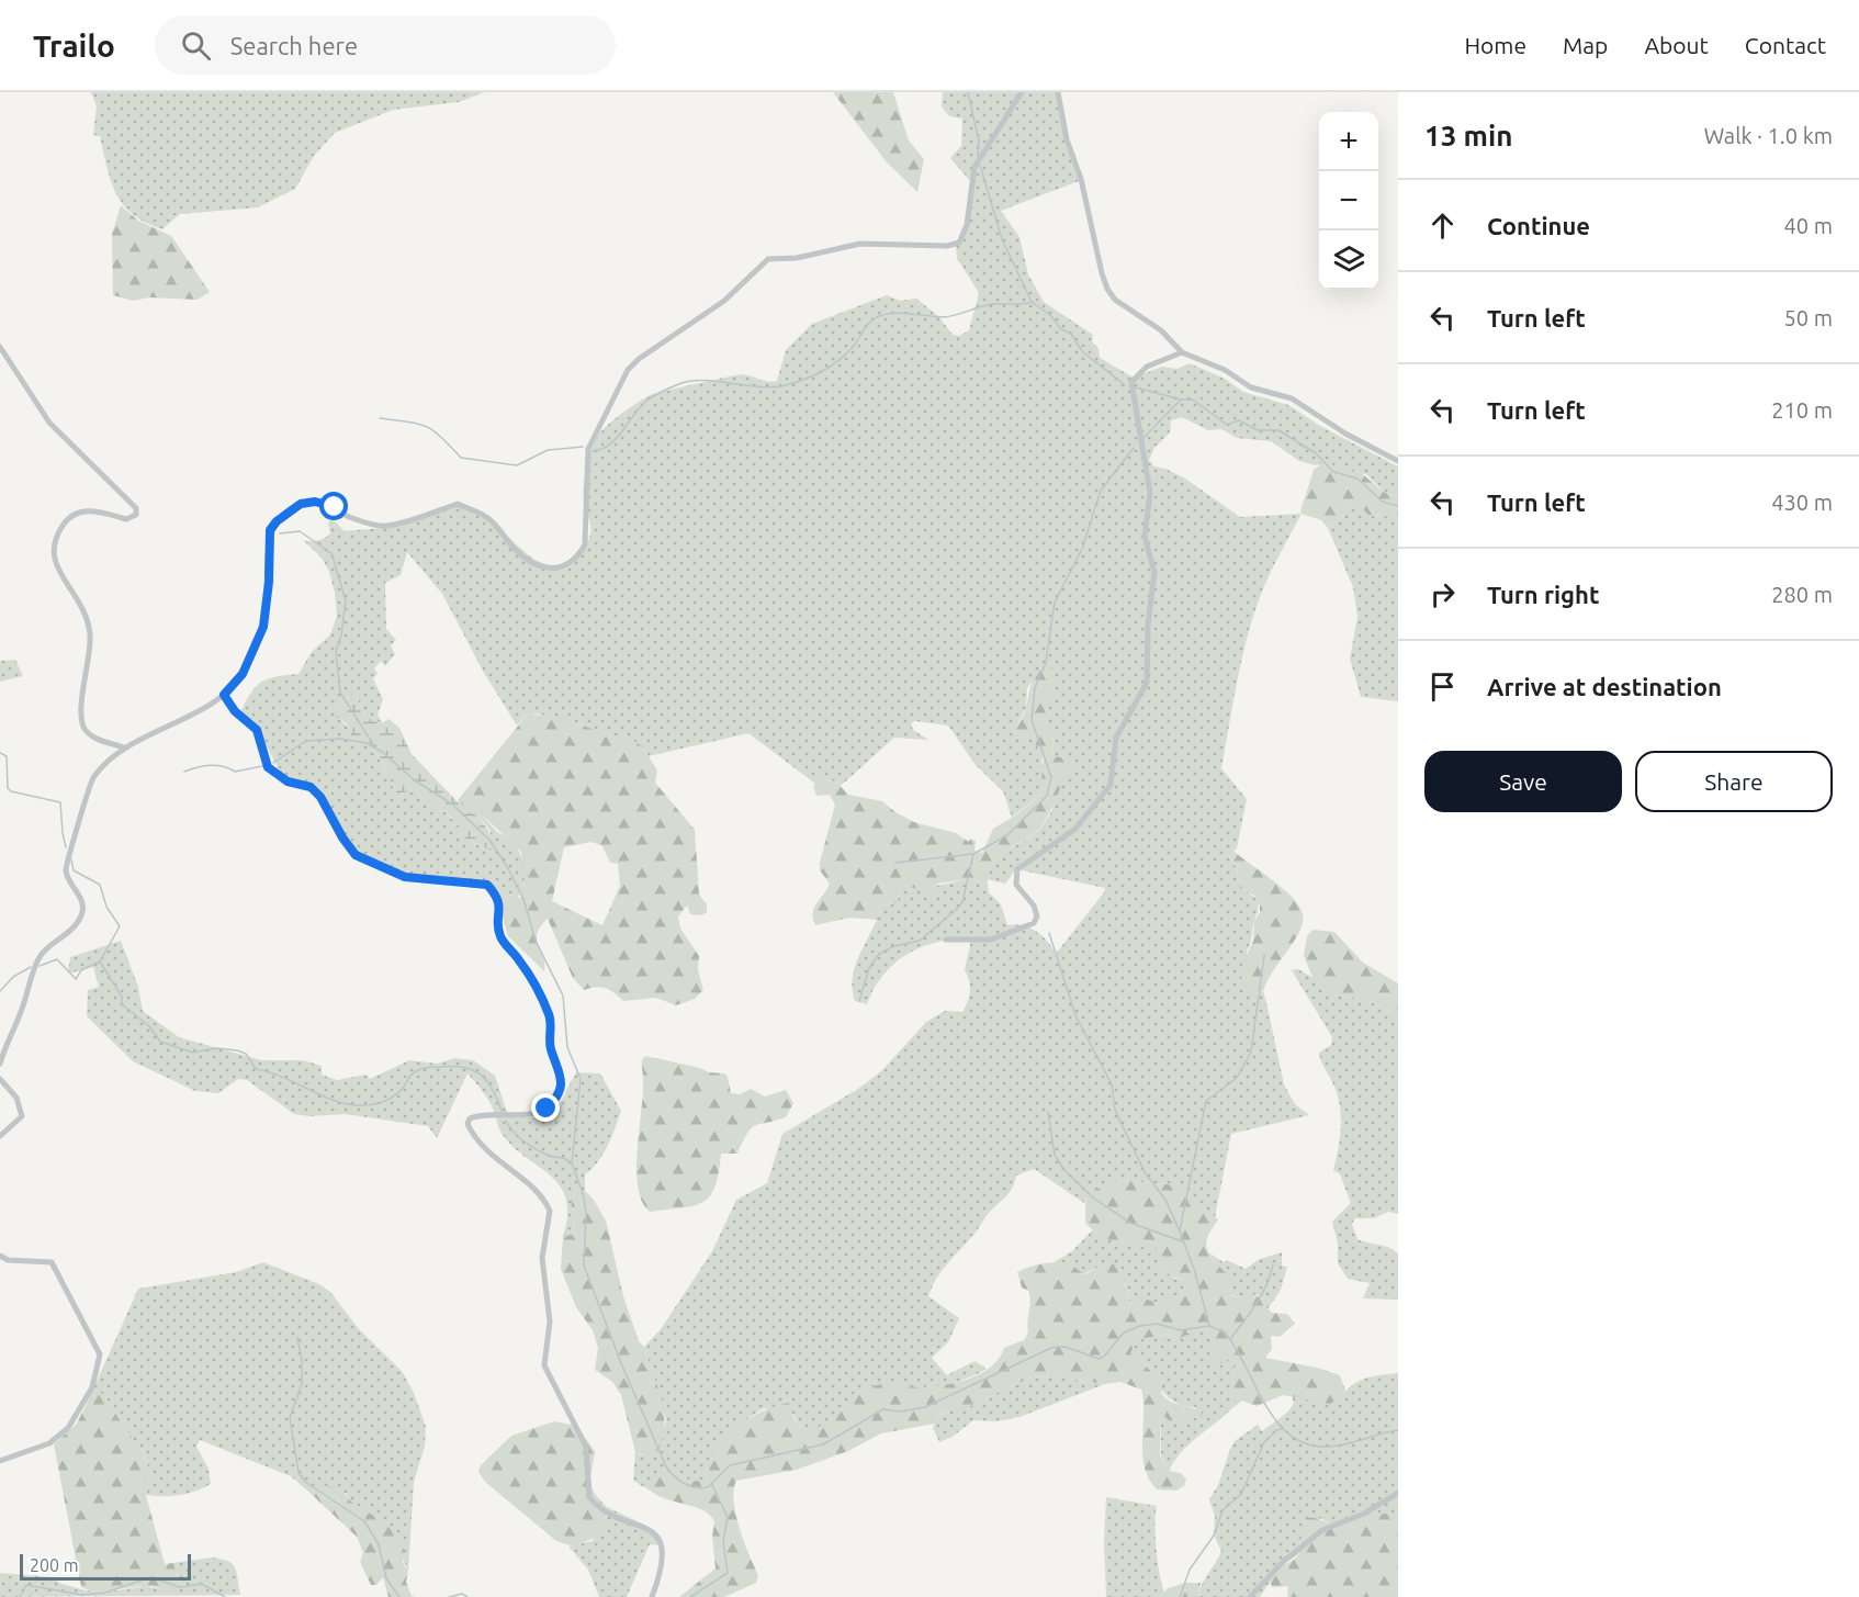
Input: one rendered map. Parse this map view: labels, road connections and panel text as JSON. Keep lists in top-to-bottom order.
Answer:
{
  "scale_bar": "200 m",
  "page": {
    "header": "Trailo",
    "search": "Search here",
    "nav": [
      "Home",
      "Map",
      "About",
      "Contact"
    ],
    "heading": ["13 min", "Walk · 1.0 km"],
    "map_buttons": ["+", "−"],
    "list": [
      ["Continue", "40 m"],
      ["Turn left", "50 m"],
      ["Turn left", "210 m"],
      ["Turn left", "430 m"],
      ["Turn right", "280 m"],
      "Arrive at destination"
    ],
    "buttons": ["Save", "Share"],
    "scale": "200 m"
  }
}
